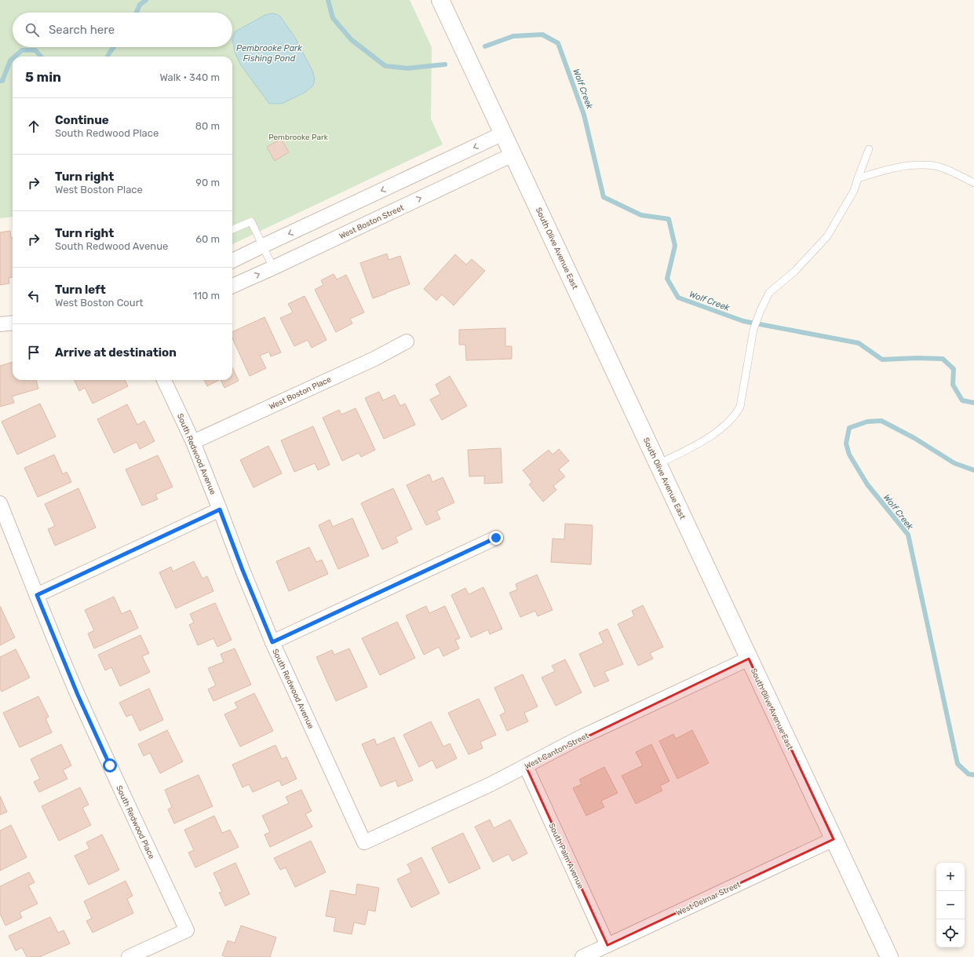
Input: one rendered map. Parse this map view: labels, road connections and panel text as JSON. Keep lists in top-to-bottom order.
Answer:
{
  "streets": {
    "street": [
      "West Boston Street",
      "South Olive Avenue East",
      "West Boston Place",
      "South Redwood Avenue",
      "West Canton Street",
      "South Redwood Place",
      "South Palm Avenue",
      "West Delmar Street"
    ]
  },
  "crossings": [
    ["West Boston Street", "South Olive Avenue East"],
    ["South Olive Avenue East", "West Canton Street"],
    ["South Olive Avenue East", "West Delmar Street"],
    ["West Boston Place", "South Redwood Avenue"],
    ["South Redwood Avenue", "West Canton Street"],
    ["West Canton Street", "South Palm Avenue"],
    ["South Palm Avenue", "West Delmar Street"]
  ],
  "water": ["Pembrooke Park Fishing Pond", "Wolf Creek"],
  "parks": ["Pembrooke Park"],
  "page": {
    "search": "Search here",
    "heading": ["5 min", "Walk · 340 m"],
    "list": [
      ["Continue", "South Redwood Place", "80 m"],
      ["Turn right", "West Boston Place", "90 m"],
      ["Turn right", "South Redwood Avenue", "60 m"],
      ["Turn left", "West Boston Court", "110 m"],
      "Arrive at destination"
    ],
    "map_buttons": ["+", "−"]
  }
}
